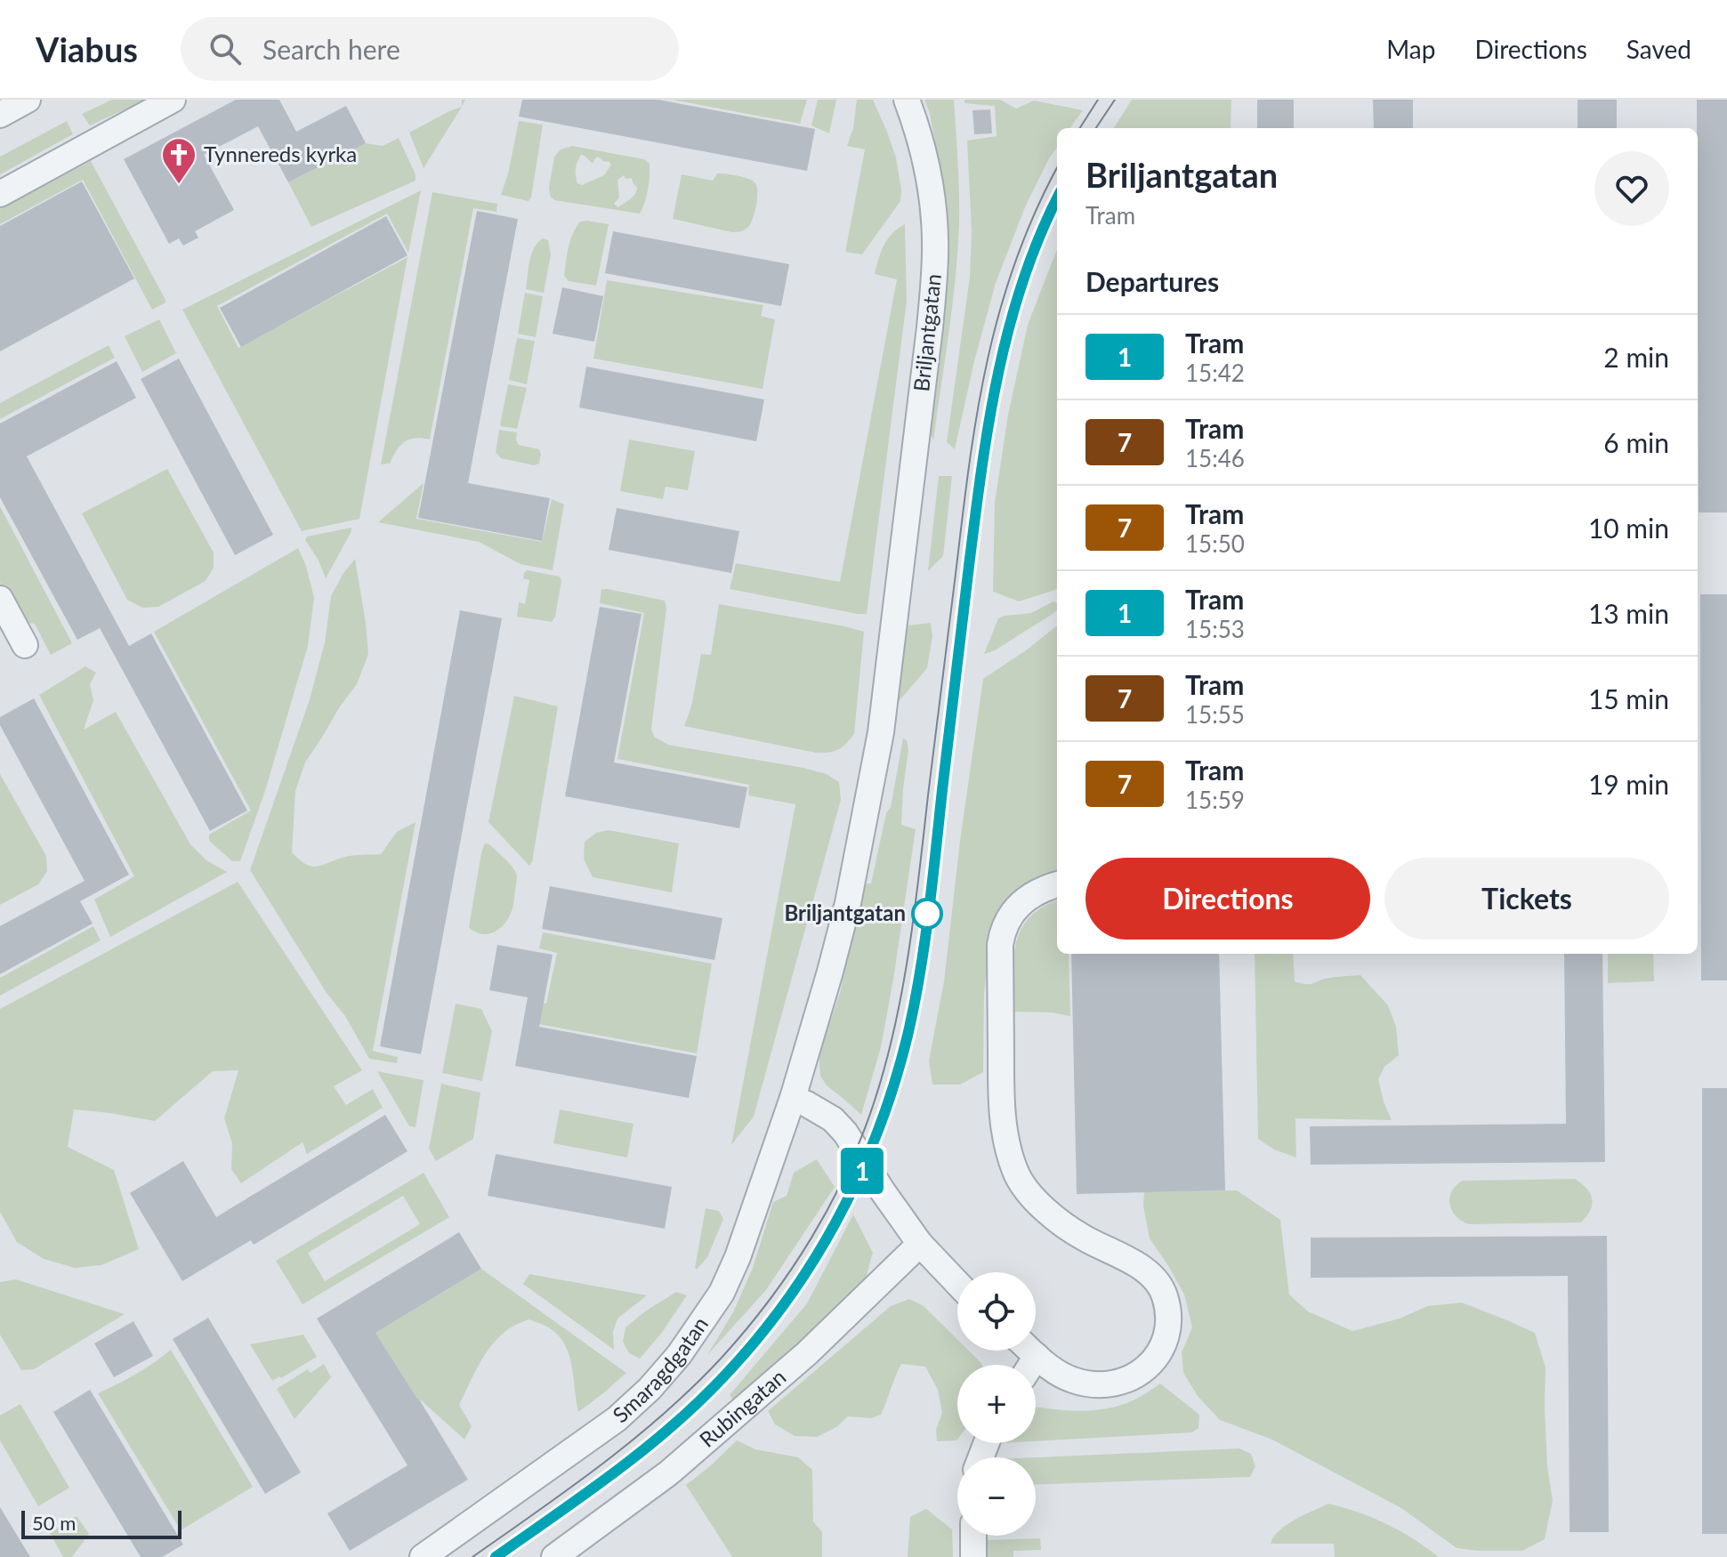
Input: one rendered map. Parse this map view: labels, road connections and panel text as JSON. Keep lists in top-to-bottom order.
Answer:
{
  "streets": {
    "street": ["Briljantgatan", "Smaragdgatan", "Rubingatan"]
  },
  "crossings": [
    ["Briljantgatan", "Smaragdgatan"]
  ],
  "places": {
    "church": ["Tynnereds kyrka"],
    "other": ["Briljantgatan"]
  },
  "lines": ["tram line 1"],
  "scale_bar": "50 m",
  "page": {
    "header": "Viabus",
    "search": "Search here",
    "nav": ["Map", "Directions", "Saved"],
    "on_map": "1",
    "heading": [
      ["Briljantgatan", "Tram"],
      "Departures"
    ],
    "list": [
      {
        "mark": "1",
        "name": "Tram",
        "note": "15:42",
        "value": "2 min"
      },
      {
        "mark": "7",
        "name": "Tram",
        "note": "15:46",
        "value": "6 min"
      },
      {
        "mark": "7",
        "name": "Tram",
        "note": "15:50",
        "value": "10 min"
      },
      {
        "mark": "1",
        "name": "Tram",
        "note": "15:53",
        "value": "13 min"
      },
      {
        "mark": "7",
        "name": "Tram",
        "note": "15:55",
        "value": "15 min"
      },
      {
        "mark": "7",
        "name": "Tram",
        "note": "15:59",
        "value": "19 min"
      }
    ],
    "buttons": ["Directions", "Tickets"],
    "map_buttons": ["+", "−"],
    "scale": "50 m"
  }
}
